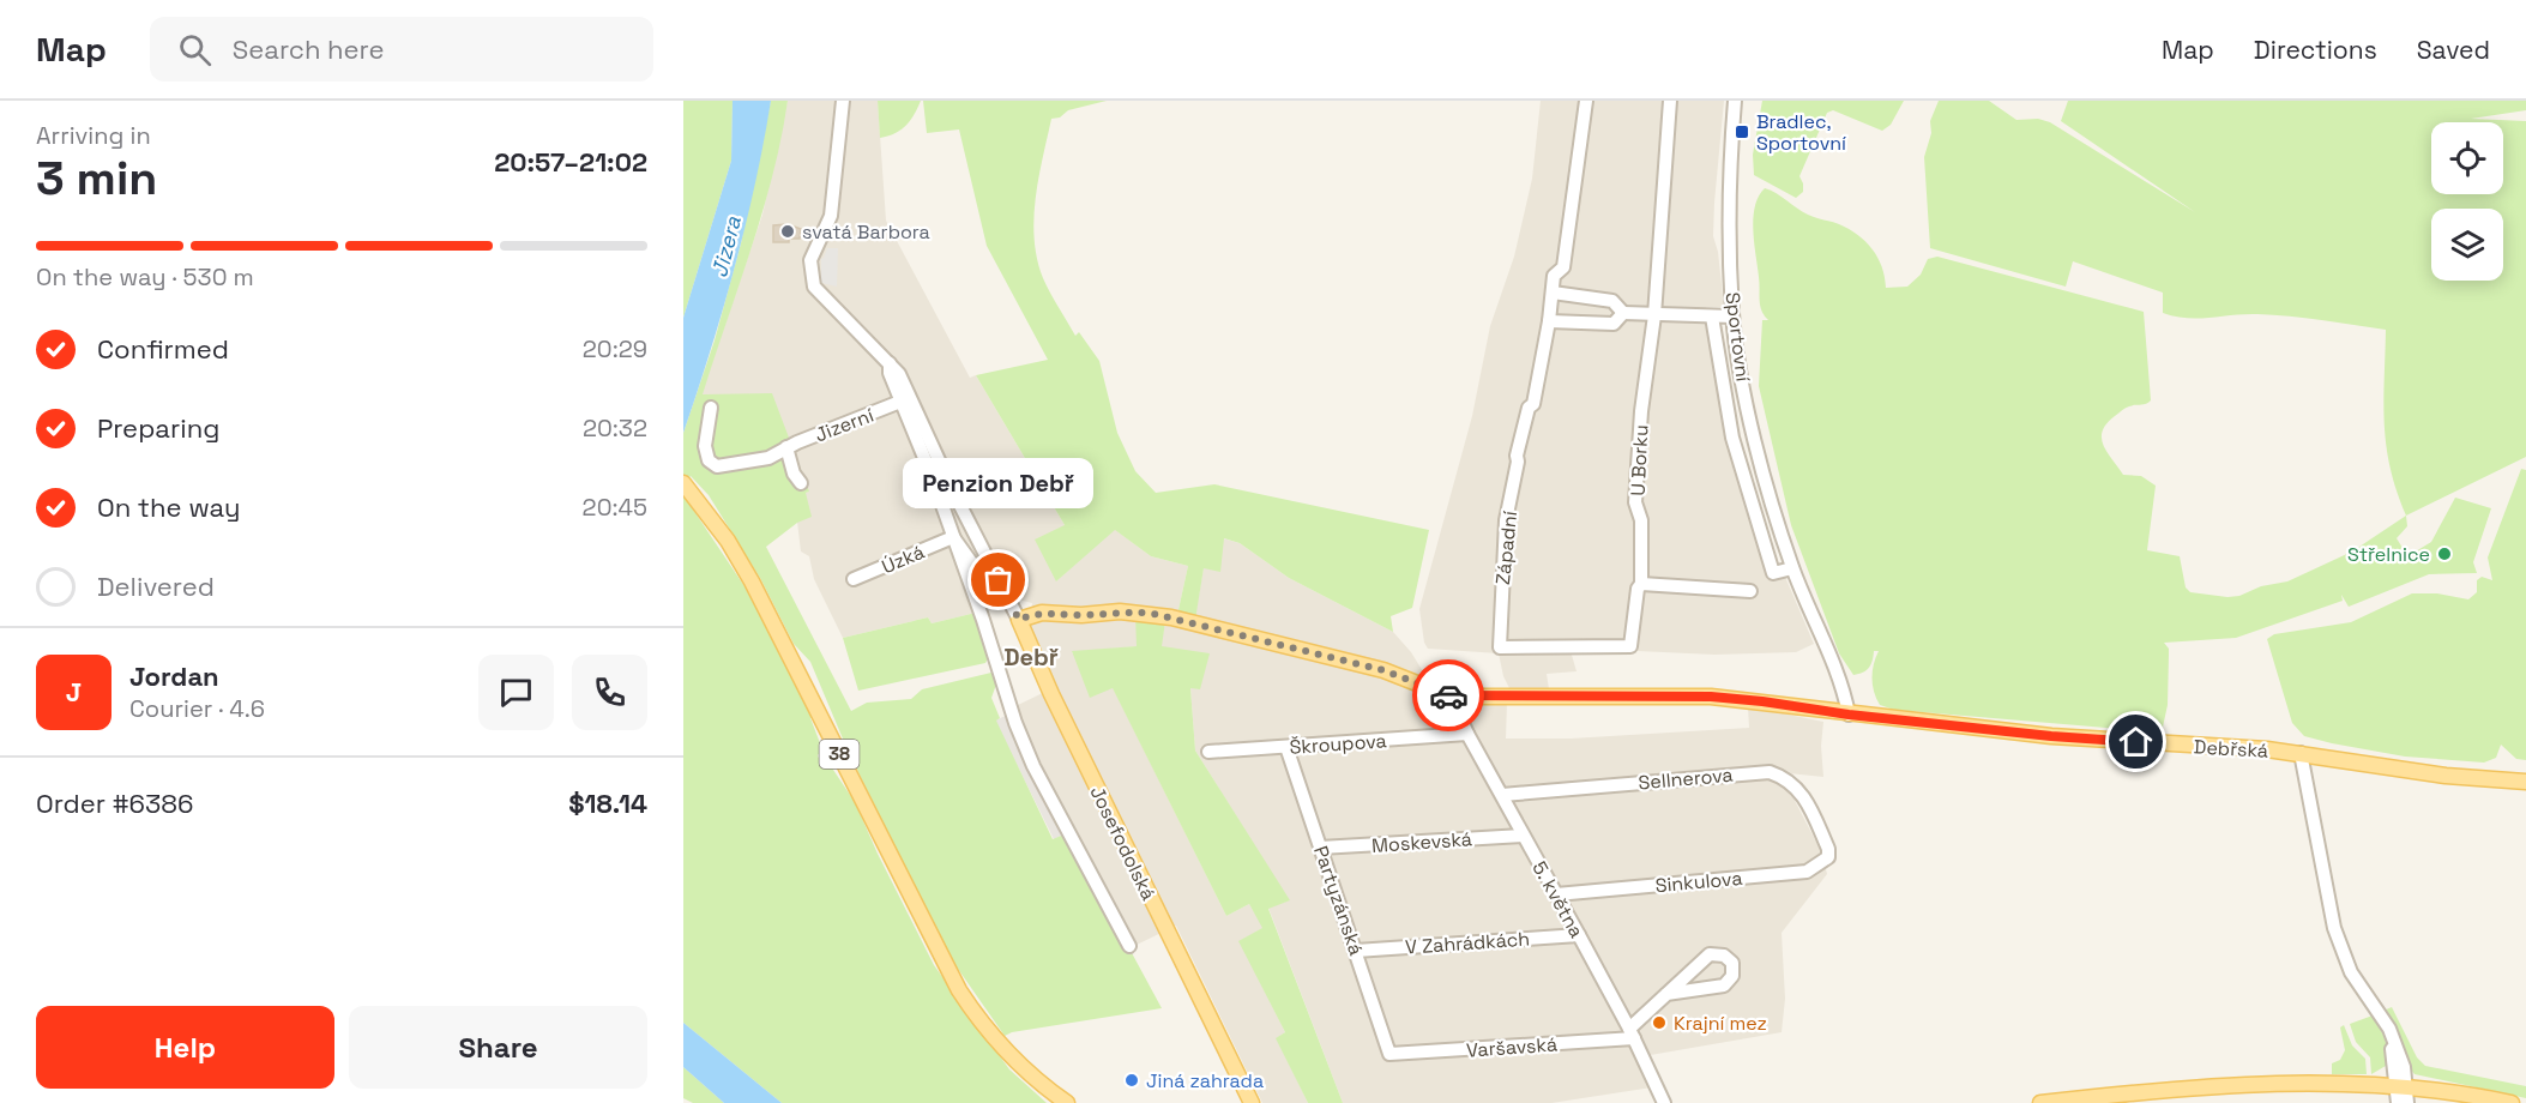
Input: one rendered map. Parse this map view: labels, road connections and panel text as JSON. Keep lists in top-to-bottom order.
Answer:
{
  "streets": {
    "main road": ["Debřská", "38", "Josefodolská"],
    "street": [
      "Sportovní",
      "Jizerní",
      "U Borku",
      "Západní",
      "Úzká",
      "Škroupova",
      "Sellnerova",
      "Moskevská",
      "Sinkulova",
      "5. května",
      "Partyzánská",
      "V Zahrádkách",
      "Varšavská"
    ]
  },
  "crossings": [
    ["Sportovní", "Debřská"],
    ["Jizerní", "Josefodolská"],
    ["U Borku", "Západní"],
    ["Úzká", "Josefodolská"],
    ["Škroupova", "5. května"],
    ["Škroupova", "Partyzánská"],
    ["Debřská", "5. května"],
    ["Sellnerova", "Sinkulova"],
    ["Sellnerova", "5. května"],
    ["Moskevská", "5. května"],
    ["Moskevská", "Partyzánská"],
    ["Sinkulova", "5. května"],
    ["5. května", "V Zahrádkách"],
    ["5. května", "Varšavská"],
    ["Partyzánská", "V Zahrádkách"],
    ["Partyzánská", "Varšavská"]
  ],
  "districts": ["Debř"],
  "water": ["Jizera"],
  "places": {
    "transit": ["Bradlec, Sportovní"],
    "other": [
      "svatá Barbora",
      "Střelnice",
      "Penzion Debř",
      "Krajní mez",
      "Jiná zahrada"
    ]
  },
  "page": {
    "header": "Map",
    "search": "Search here",
    "nav": ["Map", "Directions", "Saved"],
    "heading": ["3 min", "Arriving in", "20:57–21:02"],
    "panel": [
      "Jordan",
      "Courier · 4.6",
      "Order #6386",
      "$18.14"
    ],
    "bar": "On the way · 530 m",
    "list": [
      ["Confirmed", "20:29"],
      ["Preparing", "20:32"],
      ["On the way", "20:45"],
      "Delivered"
    ],
    "bubble": "Penzion Debř",
    "round": "J",
    "buttons": ["Help", "Share"]
  }
}
